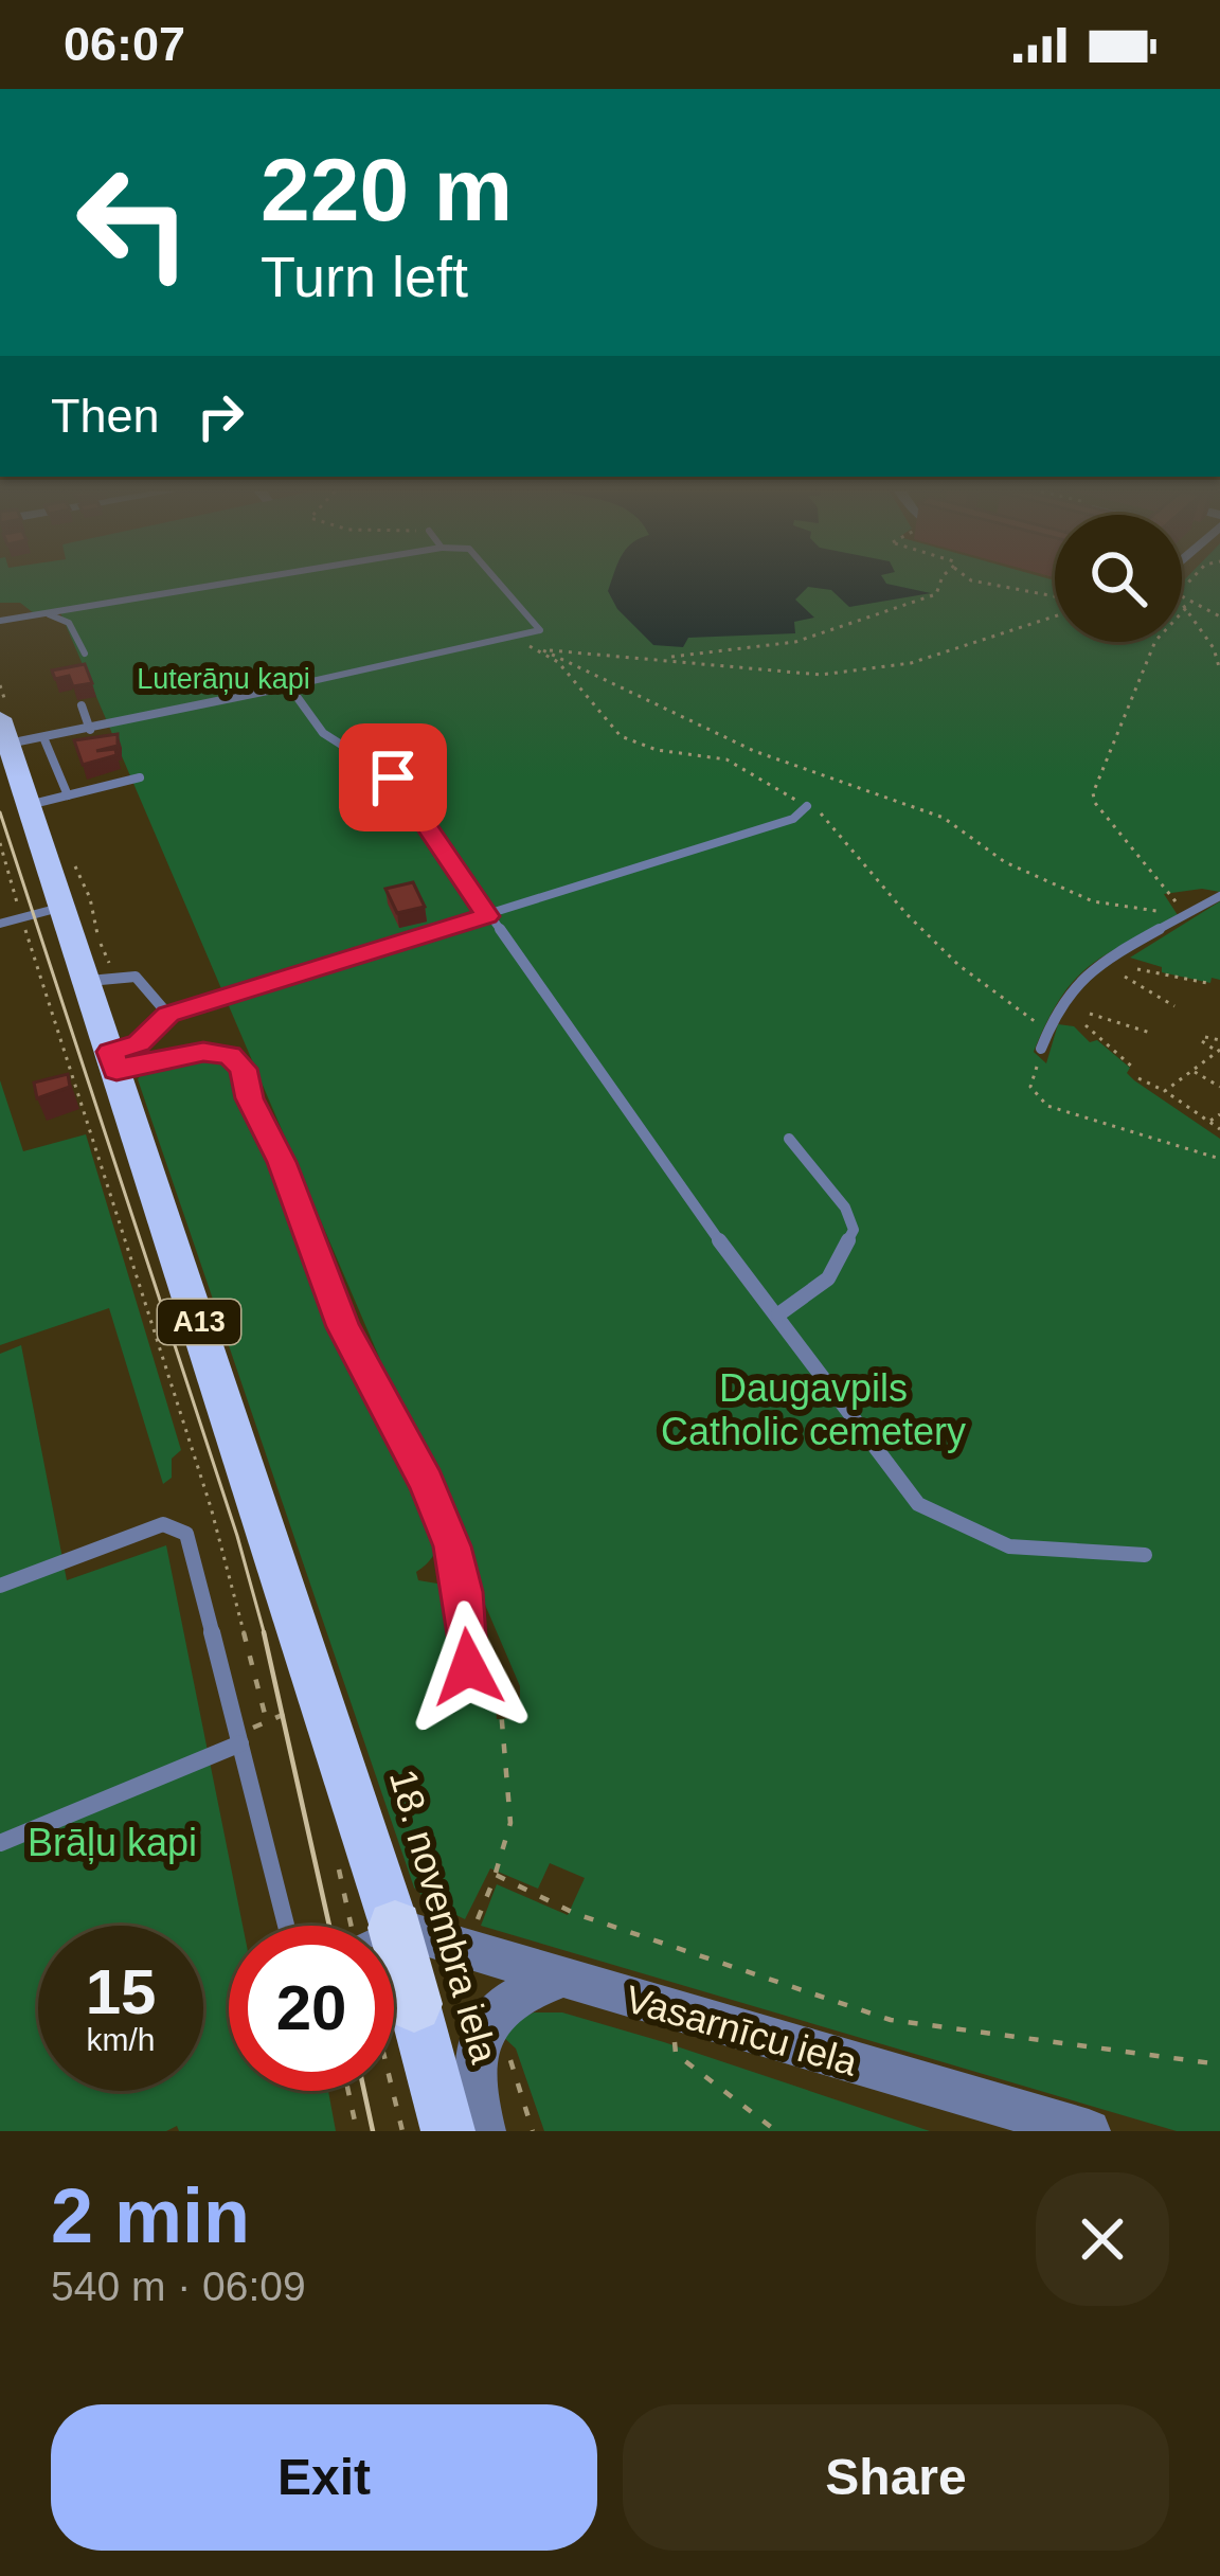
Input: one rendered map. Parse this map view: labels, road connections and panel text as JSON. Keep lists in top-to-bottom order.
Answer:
{
  "streets": {
    "highway": ["A13", "18. novembra iela"],
    "street": ["Vasarnīcu iela"]
  },
  "crossings": [
    ["18. novembra iela", "Vasarnīcu iela"]
  ],
  "parks": ["Luterāņu kapi", "Daugavpils Catholic cemetery", "Brāļu kapi"],
  "page": {
    "status": "06:07",
    "turn": ["220 m", "Turn left"],
    "then": "Then",
    "speed": "15 km/h",
    "limit": "20",
    "heading": ["2 min", "540 m · 06:09"],
    "buttons": ["Exit", "Share"]
  }
}
